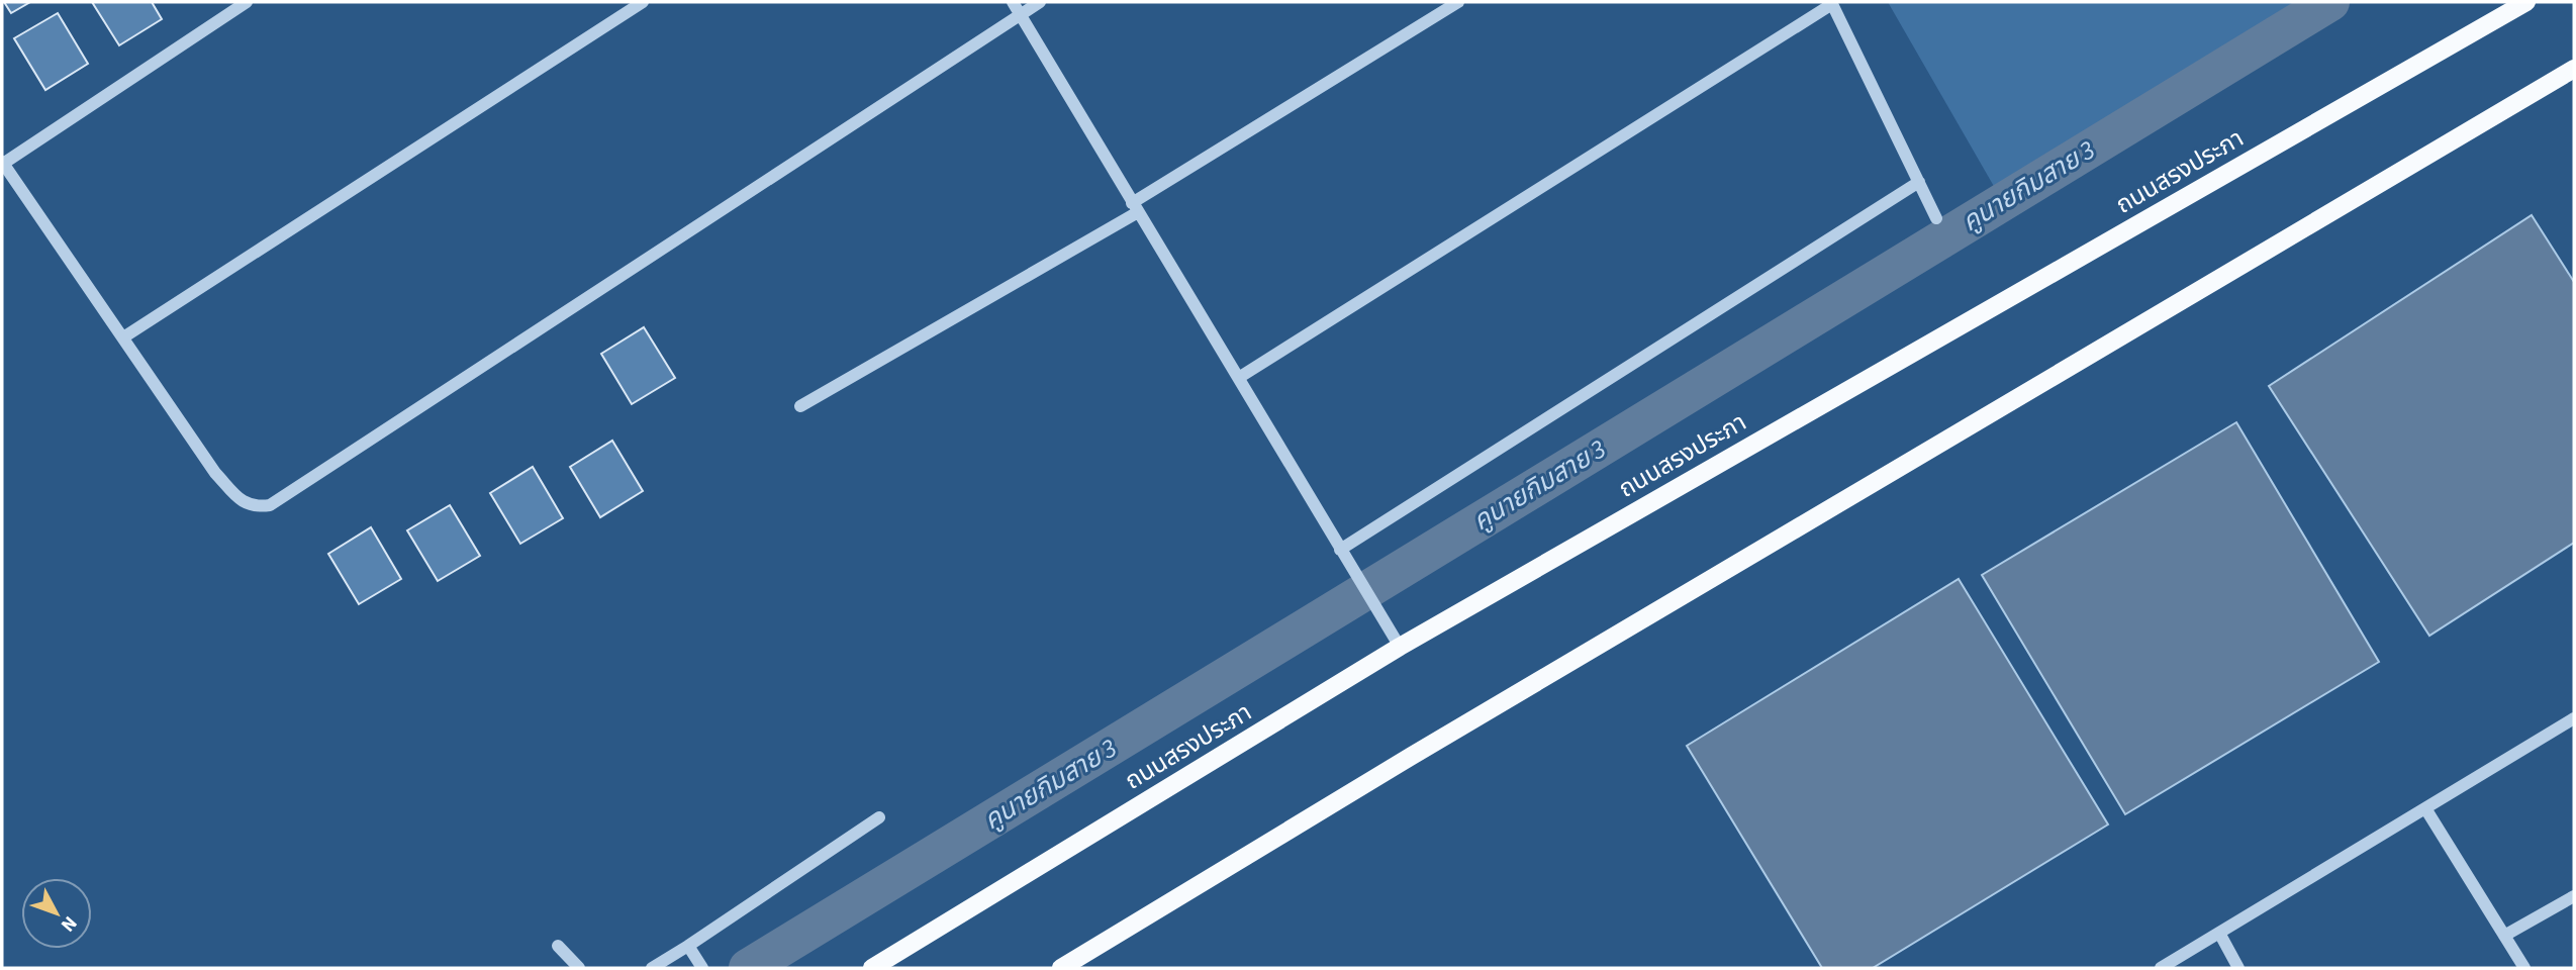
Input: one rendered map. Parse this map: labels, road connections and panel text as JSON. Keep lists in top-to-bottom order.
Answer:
{
  "streets": {
    "main road": ["ถนนสรงประภา"]
  },
  "water": ["คูนายกิมสาย 3"],
  "north": "bottom right"
}
